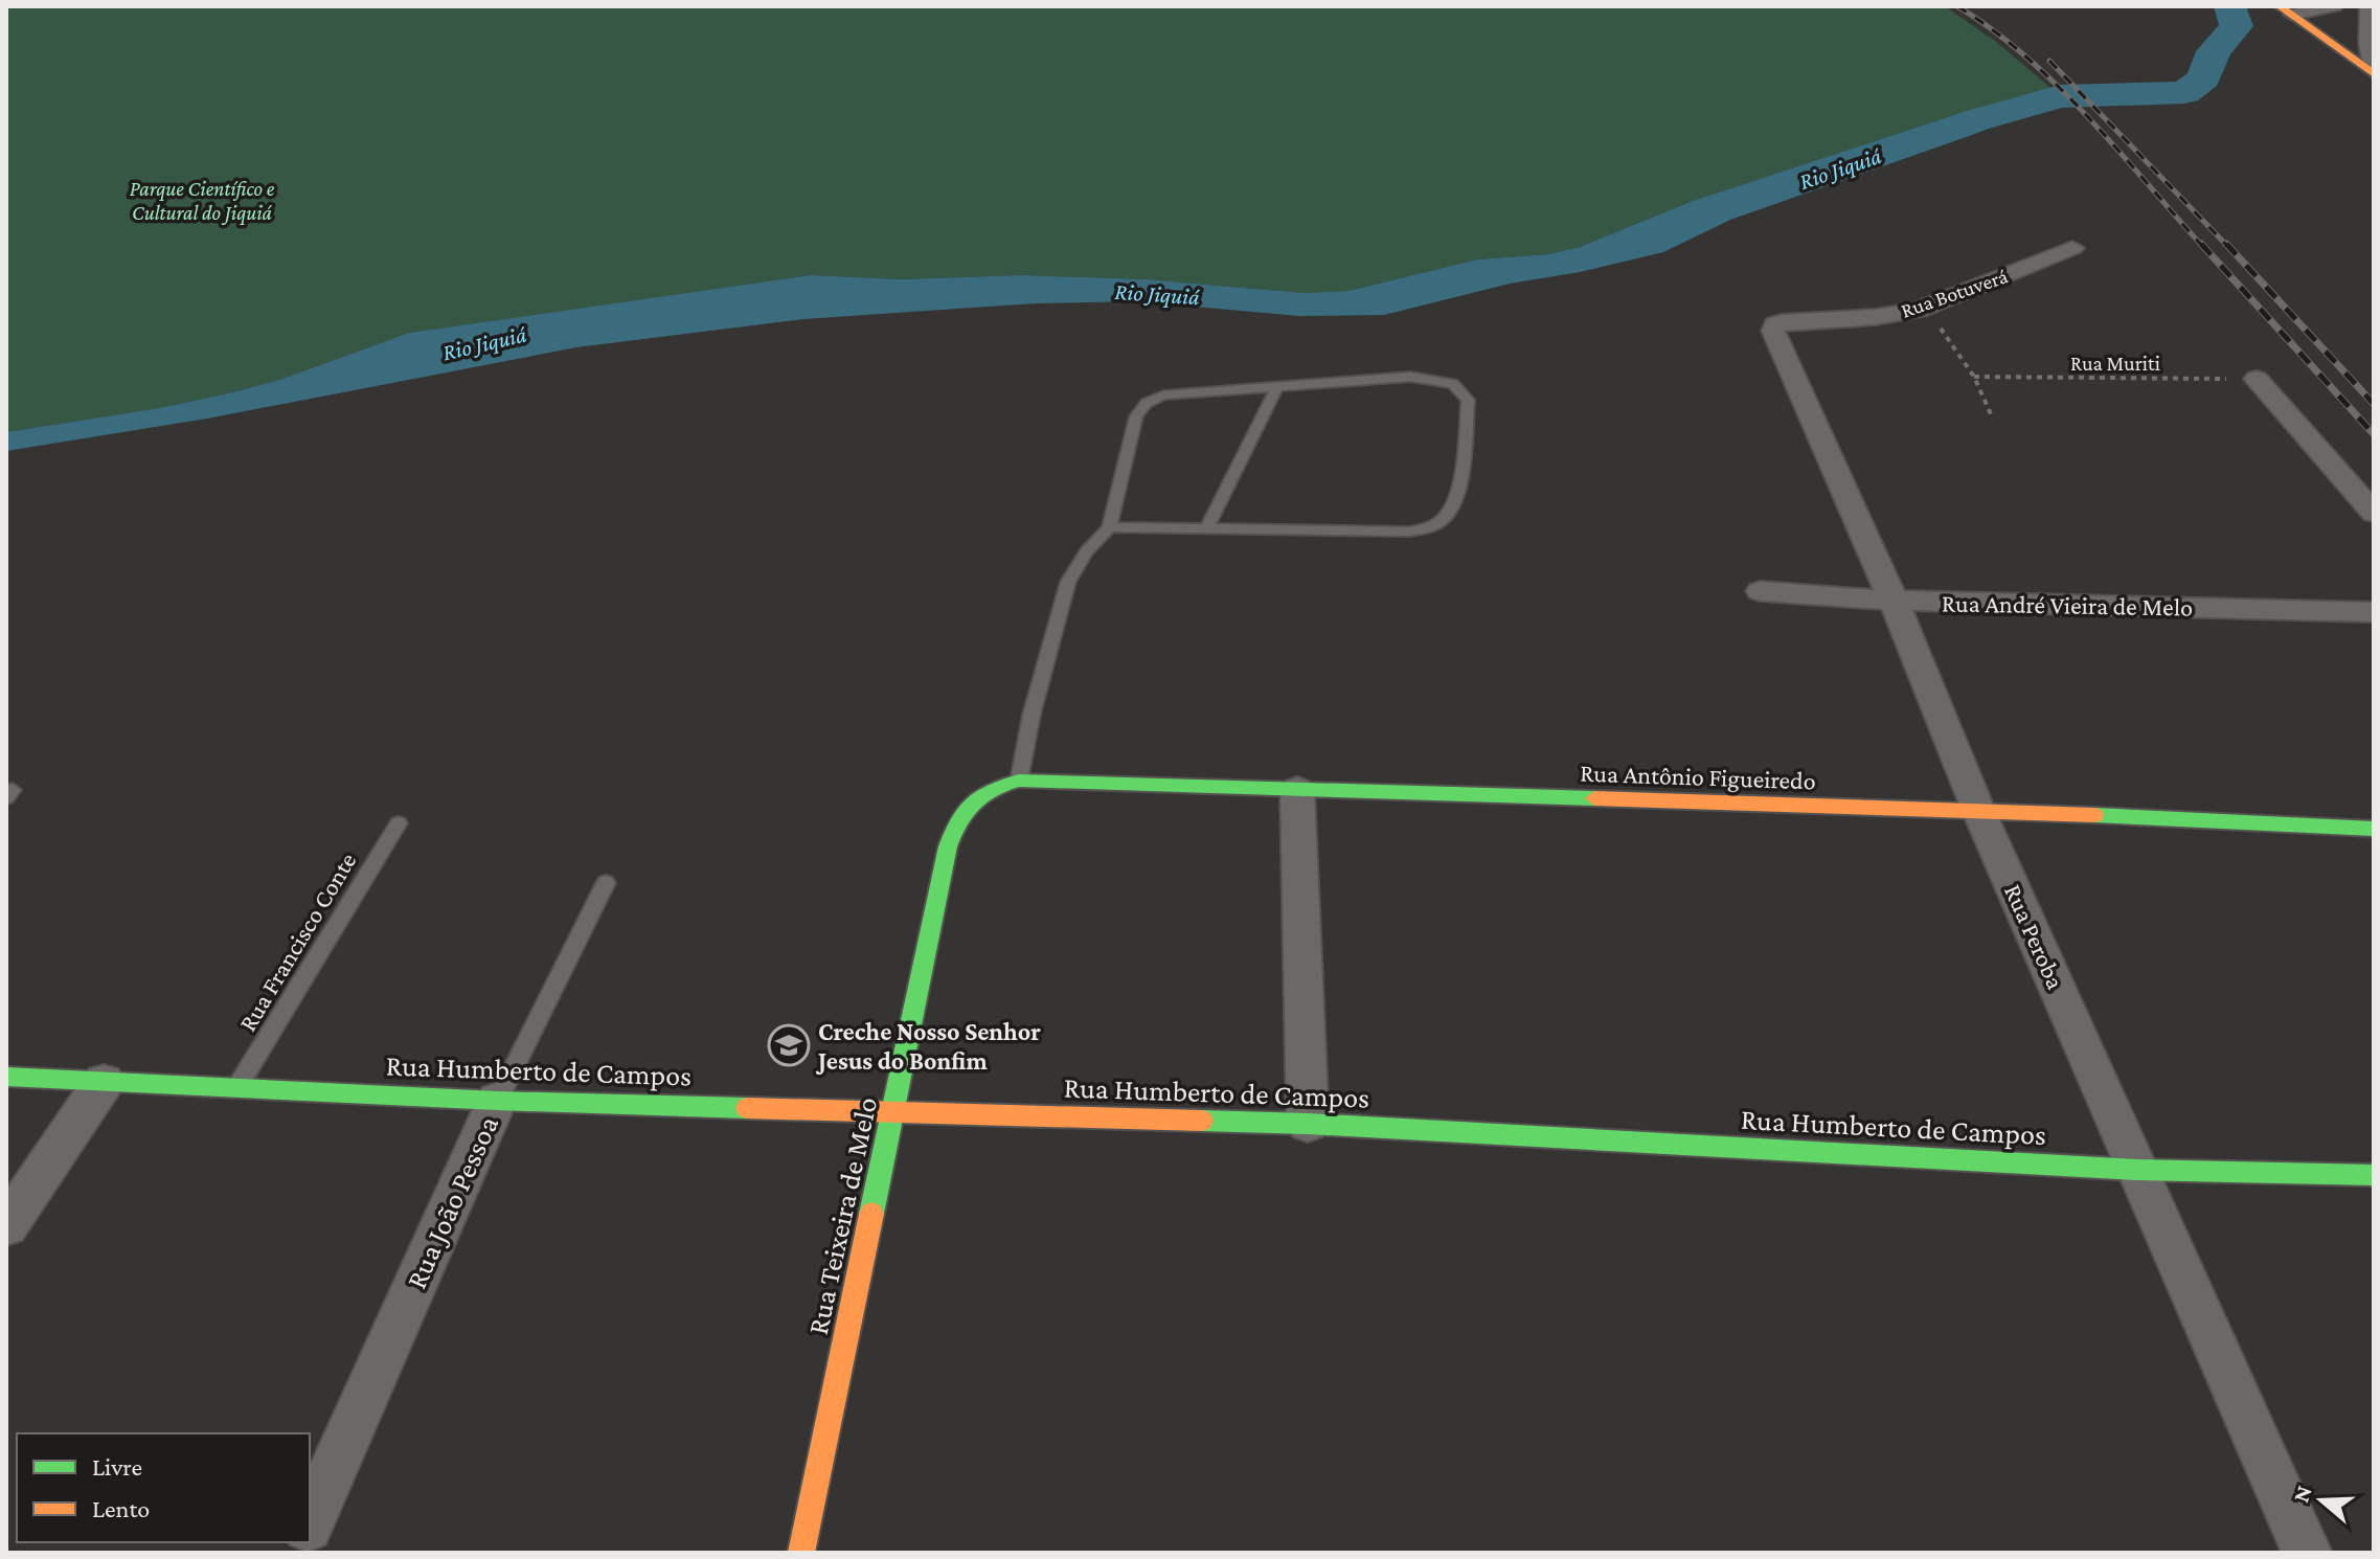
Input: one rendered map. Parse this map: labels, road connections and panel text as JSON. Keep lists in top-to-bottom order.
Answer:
{
  "streets": {
    "street": [
      "Rua Botuverá",
      "Rua André Vieira de Melo",
      "Rua Antônio Figueiredo",
      "Rua Peroba",
      "Rua Humberto de Campos",
      "Rua João Pessoa",
      "Rua Teixeira de Melo"
    ],
    "lane": ["Rua Francisco Conte"],
    "path": ["Rua Muriti"]
  },
  "crossings": [
    ["Rua Botuverá", "Rua Peroba"],
    ["Rua André Vieira de Melo", "Rua Peroba"],
    ["Rua Antônio Figueiredo", "Rua Peroba"],
    ["Rua Antônio Figueiredo", "Rua Teixeira de Melo"],
    ["Rua Peroba", "Rua Humberto de Campos"],
    ["Rua Francisco Conte", "Rua Humberto de Campos"],
    ["Rua Humberto de Campos", "Rua João Pessoa"],
    ["Rua Humberto de Campos", "Rua Teixeira de Melo"]
  ],
  "water": ["Rio Jiquiá"],
  "parks": ["Parque Científico e Cultural do Jiquiá"],
  "places": {
    "school or university": ["Creche Nosso Senhor Jesus do Bonfim"]
  },
  "legend": ["Livre", "Lento"],
  "north": "left"
}
